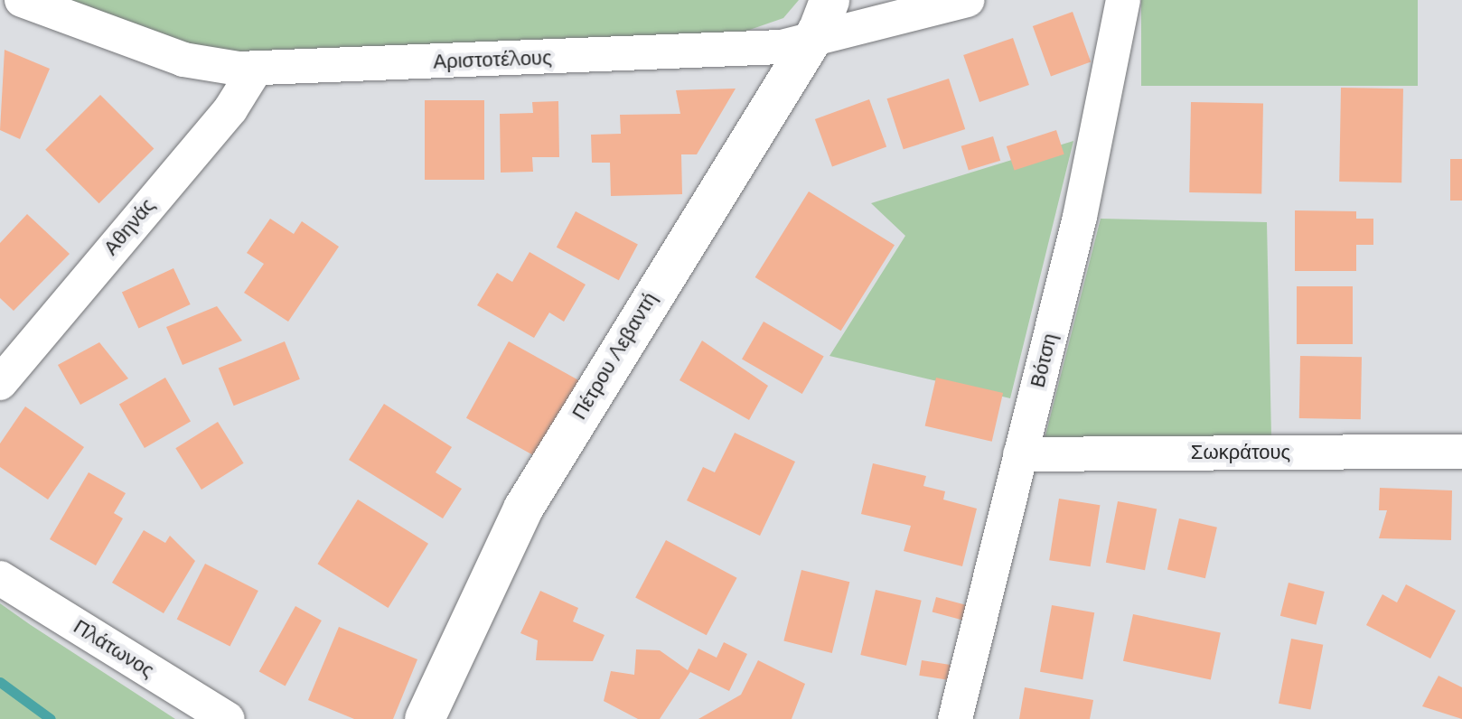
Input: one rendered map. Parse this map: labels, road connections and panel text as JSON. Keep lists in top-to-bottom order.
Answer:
{
  "streets": {
    "street": [
      "Αριστοτέλους",
      "Αθηνάς",
      "Πέτρου Λεβαντή",
      "Βότση",
      "Σωκράτους",
      "Πλάτωνος"
    ]
  },
  "crossings": [
    ["Αριστοτέλους", "Αθηνάς"],
    ["Αριστοτέλους", "Πέτρου Λεβαντή"],
    ["Βότση", "Σωκράτους"]
  ]
}
